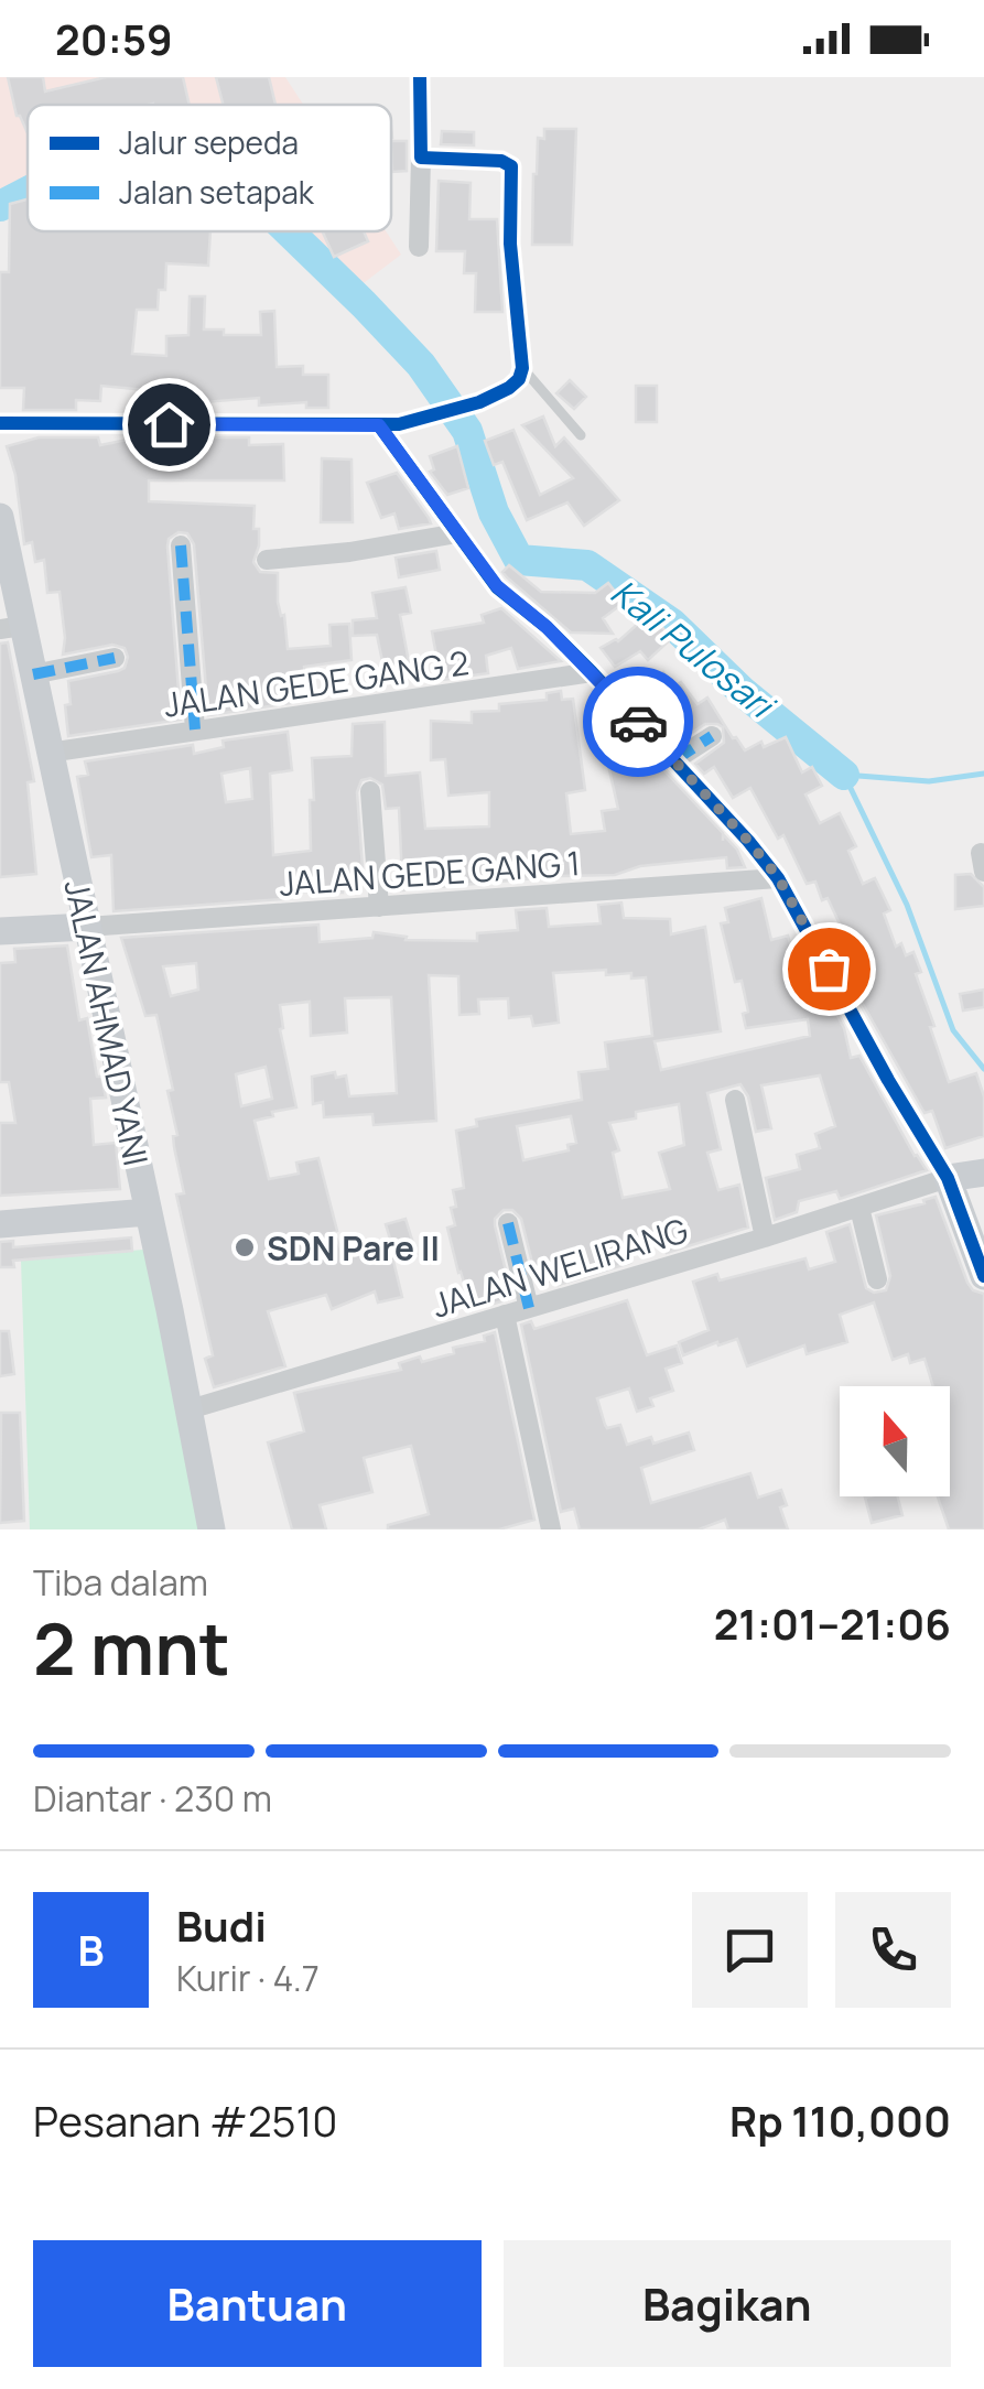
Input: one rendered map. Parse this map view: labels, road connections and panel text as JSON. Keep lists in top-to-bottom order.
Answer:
{
  "streets": {
    "main road": ["JALAN AHMAD YANI"],
    "street": ["JALAN GEDE GANG 2", "JALAN GEDE GANG 1", "JALAN WELIRANG"]
  },
  "crossings": [
    ["JALAN GEDE GANG 2", "JALAN AHMAD YANI"],
    ["JALAN GEDE GANG 1", "JALAN AHMAD YANI"],
    ["JALAN AHMAD YANI", "JALAN WELIRANG"]
  ],
  "water": ["Kali Pulosari"],
  "places": ["SDN Pare II"],
  "legend": ["Jalur sepeda", "Jalan setapak"],
  "north": "top",
  "page": {
    "status": "20:59",
    "heading": ["2 mnt", "Tiba dalam", "21:01–21:06"],
    "panel": [
      "Budi",
      "Kurir · 4.7",
      "Pesanan #2510",
      "Rp 110,000"
    ],
    "bar": "Diantar · 230 m",
    "round": "B",
    "buttons": ["Bantuan", "Bagikan"]
  }
}
